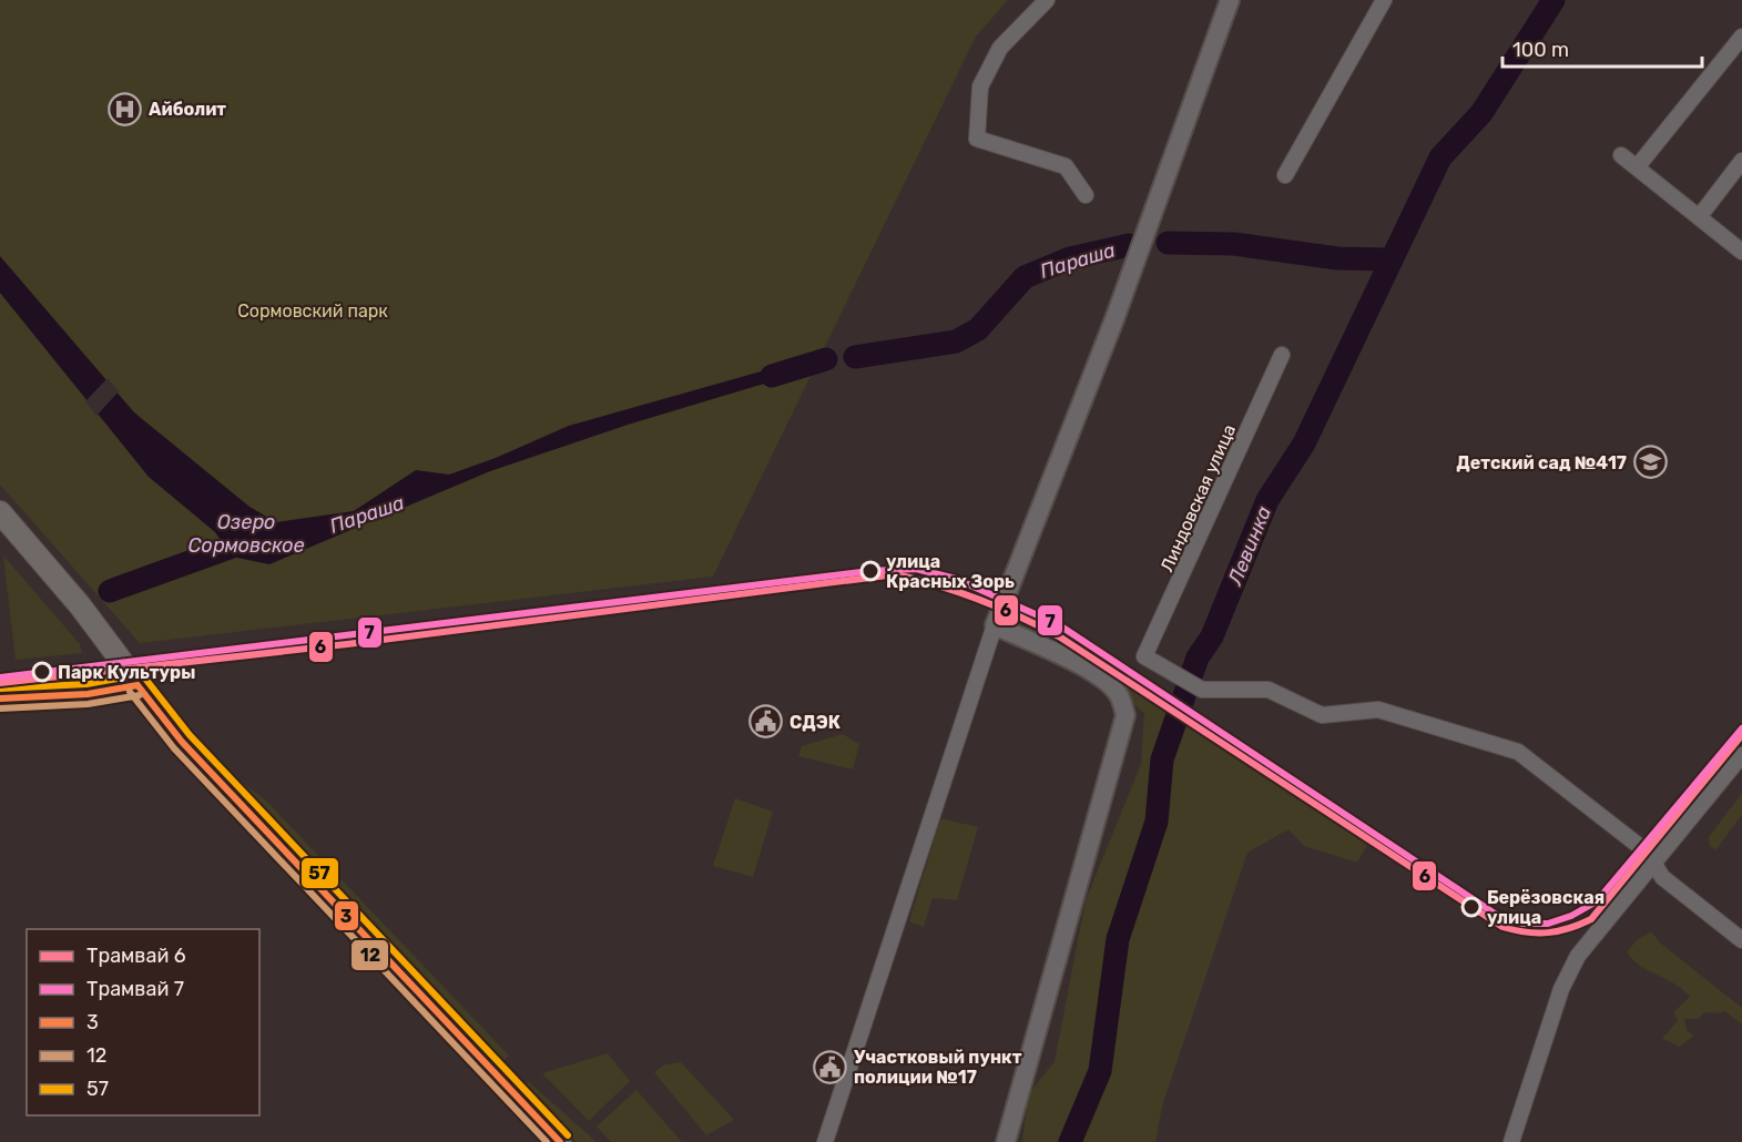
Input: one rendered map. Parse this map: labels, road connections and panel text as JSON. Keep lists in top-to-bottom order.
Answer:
{
  "streets": {
    "street": ["Линдовская улица"]
  },
  "water": ["Параша", "Озеро Сормовское", "Левинка"],
  "parks": ["Сормовский парк"],
  "places": {
    "hospital": ["Айболит"],
    "school or university": ["Детский сад №417"],
    "other": ["улица Красных Зорь", "Парк Культуры", "Берёзовская улица"],
    "public building": ["СДЭК", "Участковый пункт полиции №17"]
  },
  "lines": [
    "tram line 7",
    "tram line 6",
    "transit line 57",
    "transit line 3",
    "transit line 12"
  ],
  "legend": [
    "Трамвай 6",
    "Трамвай 7",
    "3",
    "12",
    "57"
  ],
  "scale_bar": "100 m"
}
